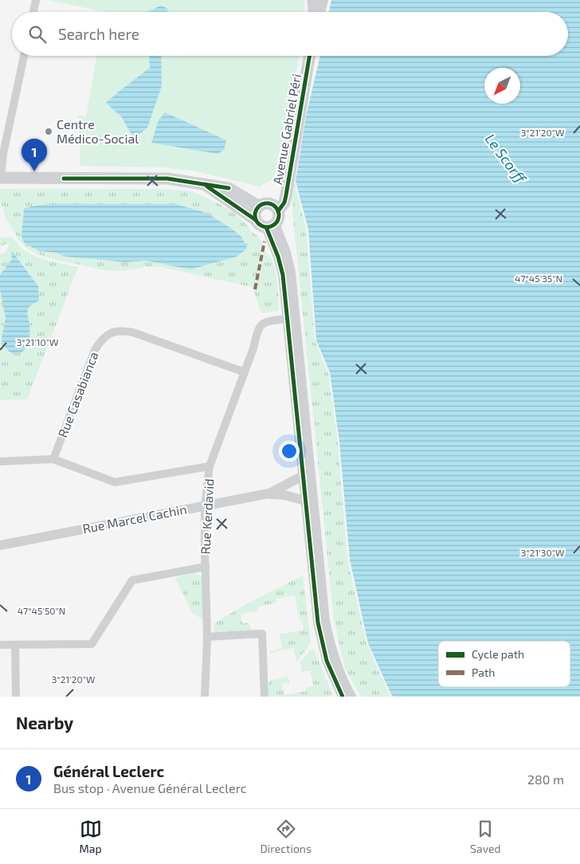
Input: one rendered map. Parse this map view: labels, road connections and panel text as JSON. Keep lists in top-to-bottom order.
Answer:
{
  "streets": {
    "main road": ["Avenue Gabriel Péri"],
    "street": ["Rue Casabianca", "Rue Kerdavid", "Rue Marcel Cachin"]
  },
  "crossings": [
    ["Rue Casabianca", "Rue Kerdavid"],
    ["Rue Kerdavid", "Rue Marcel Cachin"]
  ],
  "water": ["Le Scorff"],
  "places": ["Centre Médico-Social"],
  "legend": ["Cycle path", "Path"],
  "north": "bottom left",
  "page": {
    "search": "Search here",
    "pins": "1",
    "heading": "Nearby",
    "list": [
      {
        "mark": "1",
        "name": "Général Leclerc",
        "note": "Bus stop · Avenue Général Leclerc",
        "value": "280 m"
      }
    ],
    "nav": ["Map", "Directions", "Saved"]
  },
  "coordinates": [
    "3°21'20\"W",
    "47°45'35\"N",
    "3°21'10\"W",
    "3°21'30\"W",
    "47°45'50\"N"
  ]
}
